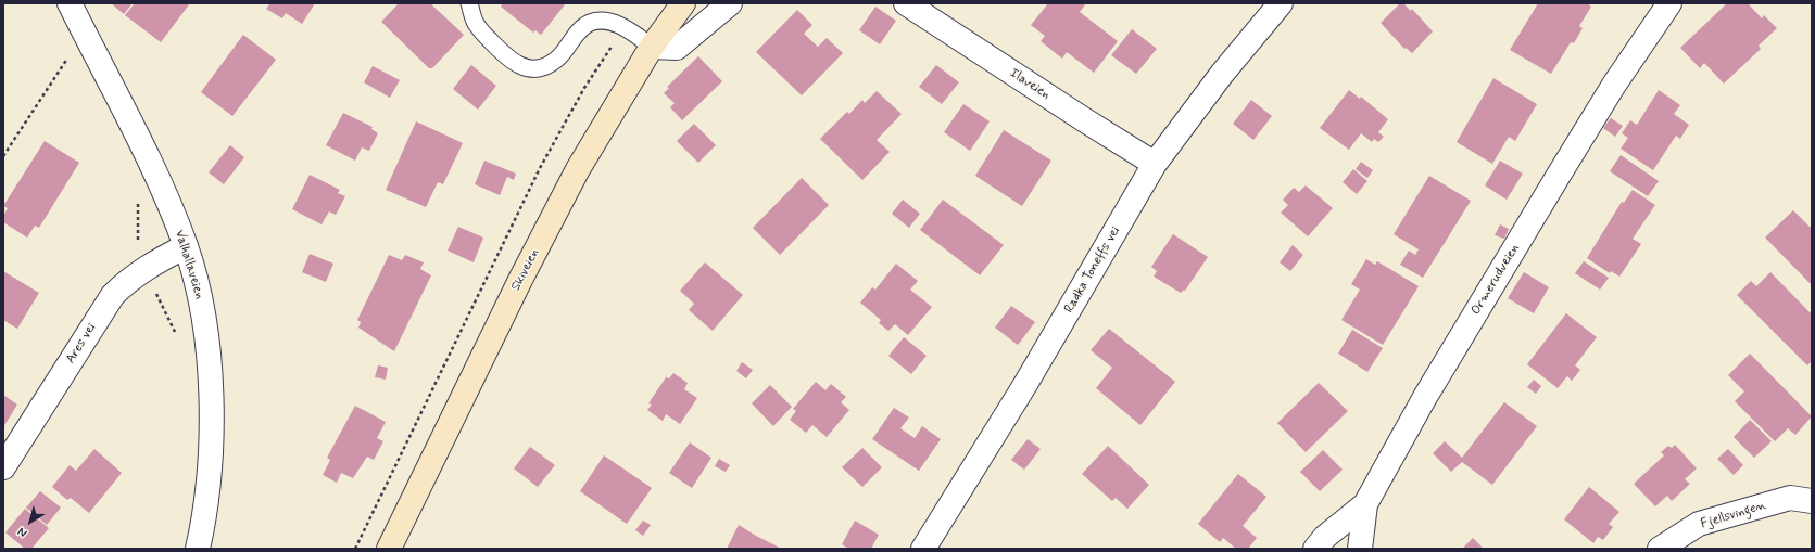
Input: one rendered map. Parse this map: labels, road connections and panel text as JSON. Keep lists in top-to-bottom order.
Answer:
{
  "streets": {
    "main road": ["Skiveien"],
    "street": [
      "Ilaveien",
      "Valhallaveien",
      "Radka Toneffs vei",
      "Ormerudveien",
      "Ares vei",
      "Fjellsvingen"
    ]
  },
  "crossings": [
    ["Ilaveien", "Radka Toneffs vei"],
    ["Valhallaveien", "Ares vei"]
  ],
  "north": "bottom left"
}
